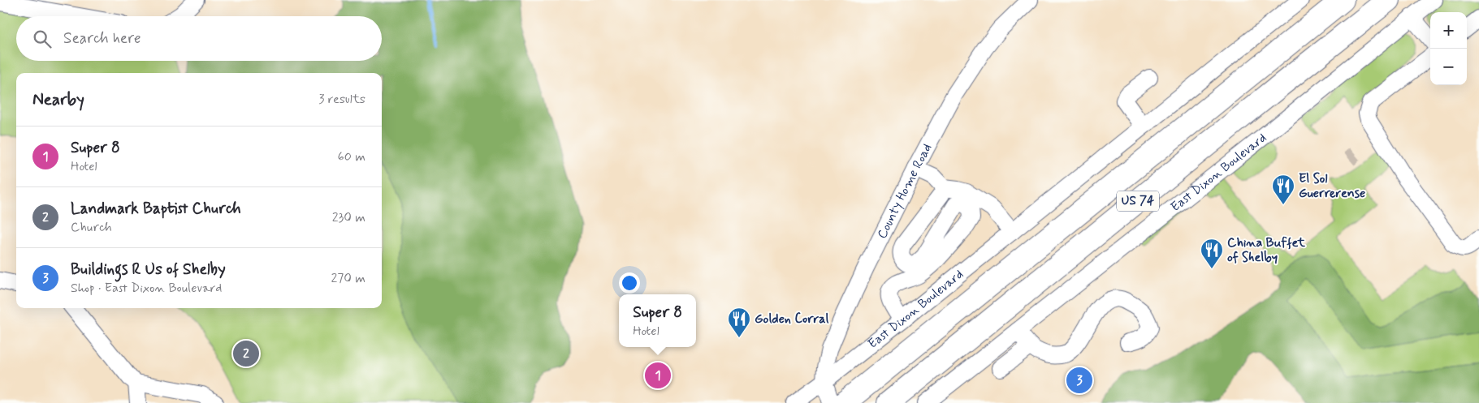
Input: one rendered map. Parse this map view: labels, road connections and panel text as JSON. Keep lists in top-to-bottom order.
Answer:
{
  "streets": {
    "highway": ["East Dixon Boulevard", "US 74"],
    "street": ["County Home Road"]
  },
  "crossings": [
    ["East Dixon Boulevard", "County Home Road"]
  ],
  "places": {
    "restaurant": ["El Sol Guerrerense", "China Buffet of Shelby", "Golden Corral"]
  },
  "page": {
    "map_buttons": ["+", "−"],
    "search": "Search here",
    "heading": ["Nearby", "3 results"],
    "list": [
      {
        "mark": "1",
        "name": "Super 8",
        "note": "Hotel",
        "value": "60 m"
      },
      {
        "mark": "2",
        "name": "Landmark Baptist Church",
        "note": "Church",
        "value": "230 m"
      },
      {
        "mark": "3",
        "name": "Buildings R Us of Shelby",
        "note": "Shop · East Dixon Boulevard",
        "value": "270 m"
      }
    ],
    "popup": ["Super 8", "Hotel"],
    "pins": ["2", "1", "3"]
  }
}
